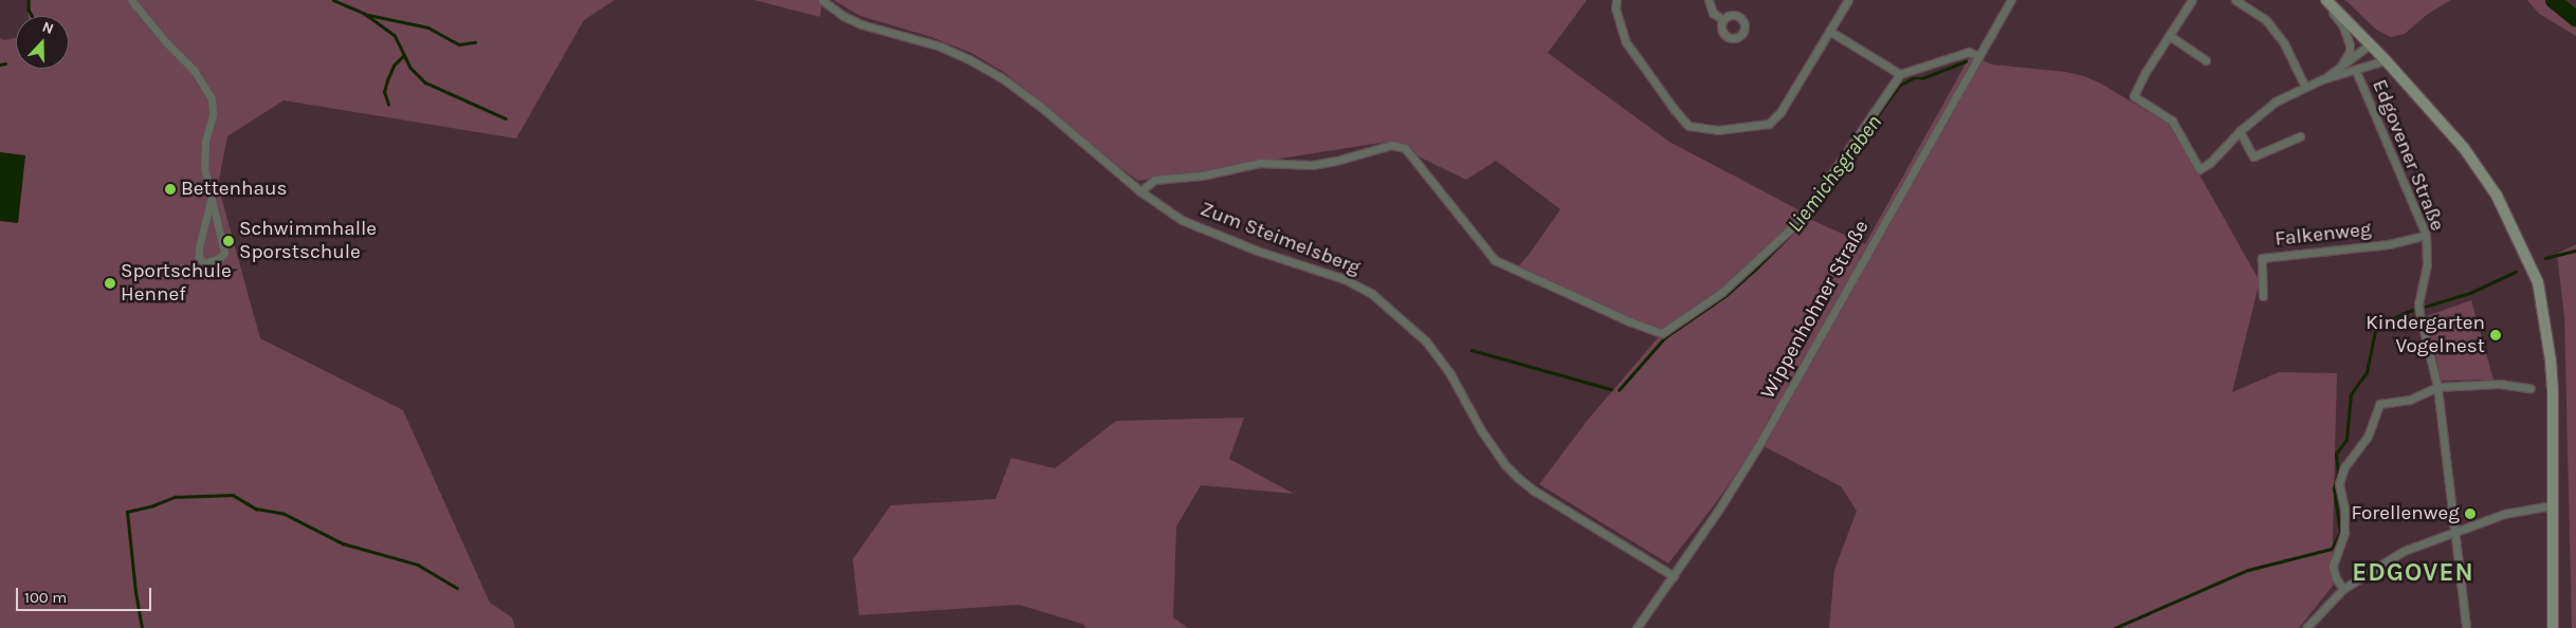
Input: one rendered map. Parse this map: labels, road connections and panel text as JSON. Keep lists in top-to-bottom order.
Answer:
{
  "streets": {
    "street": [
      "Edgovener Straße",
      "Falkenweg",
      "Zum Steimelsberg",
      "Wippenhohner Straße"
    ]
  },
  "crossings": [
    ["Edgovener Straße", "Falkenweg"],
    ["Zum Steimelsberg", "Wippenhohner Straße"]
  ],
  "districts": ["EDGOVEN"],
  "water": ["Liemichsgraben"],
  "places": [
    "Bettenhaus",
    "Schwimmhalle Sporstschule",
    "Sportschule Hennef",
    "Kindergarten Vogelnest",
    "Forellenweg"
  ],
  "scale_bar": "100 m",
  "north": "top"
}
